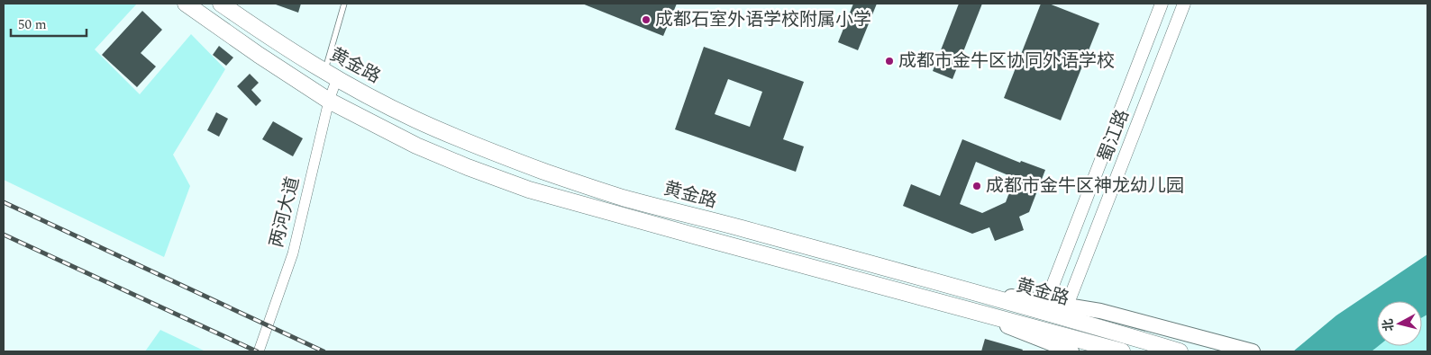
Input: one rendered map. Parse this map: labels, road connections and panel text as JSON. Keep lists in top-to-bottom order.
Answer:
{
  "streets": {
    "main road": ["黄金路"],
    "street": ["蜀江路", "两河大道"]
  },
  "crossings": [
    ["黄金路", "两河大道"]
  ],
  "places": ["成都石室外语学校附属小学", "成都市金牛区协同外语学校", "成都市金牛区神龙幼儿园"],
  "scale_bar": "50 m",
  "north": "left"
}
